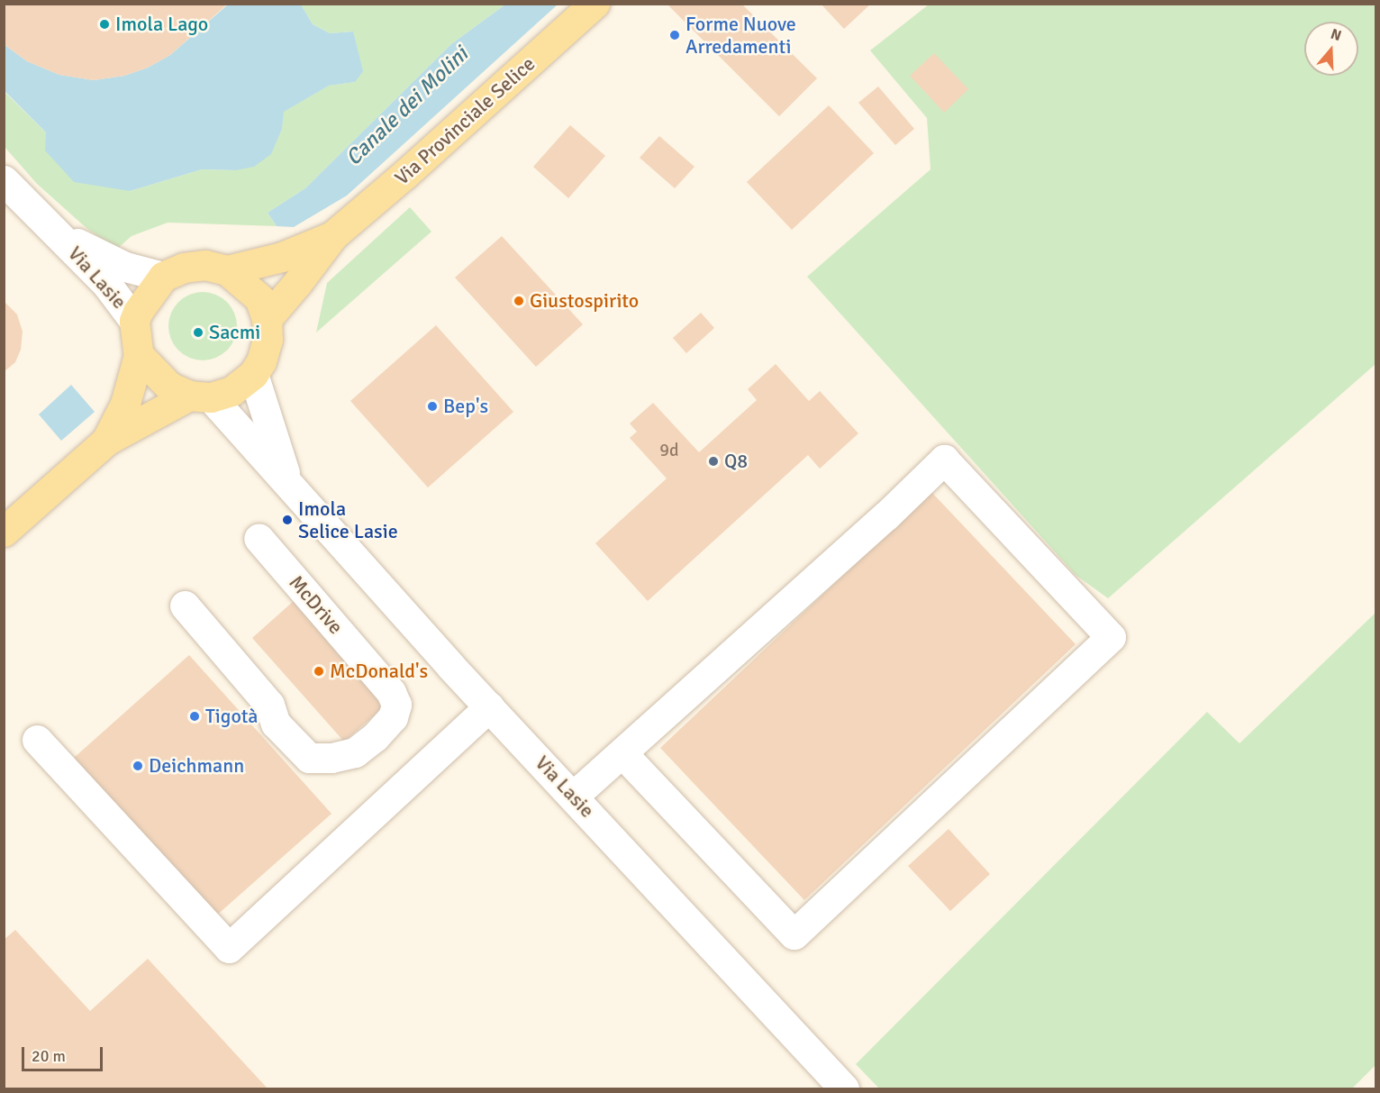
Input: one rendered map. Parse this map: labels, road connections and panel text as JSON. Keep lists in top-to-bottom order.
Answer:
{
  "streets": {
    "main road": ["Via Provinciale Selice"],
    "street": ["Via Lasie", "McDrive"]
  },
  "crossings": [
    ["Via Provinciale Selice", "Via Lasie"]
  ],
  "water": ["Canale dei Molini"],
  "places": [
    "Imola Lago",
    "Forme Nuove Arredamenti",
    "Giustospirito",
    "Sacmi",
    "Bep's",
    "Q8",
    "Imola Selice Lasie",
    "McDonald's",
    "Tigotà",
    "Deichmann"
  ],
  "house_numbers": ["9d"],
  "scale_bar": "20 m",
  "north": "top"
}
